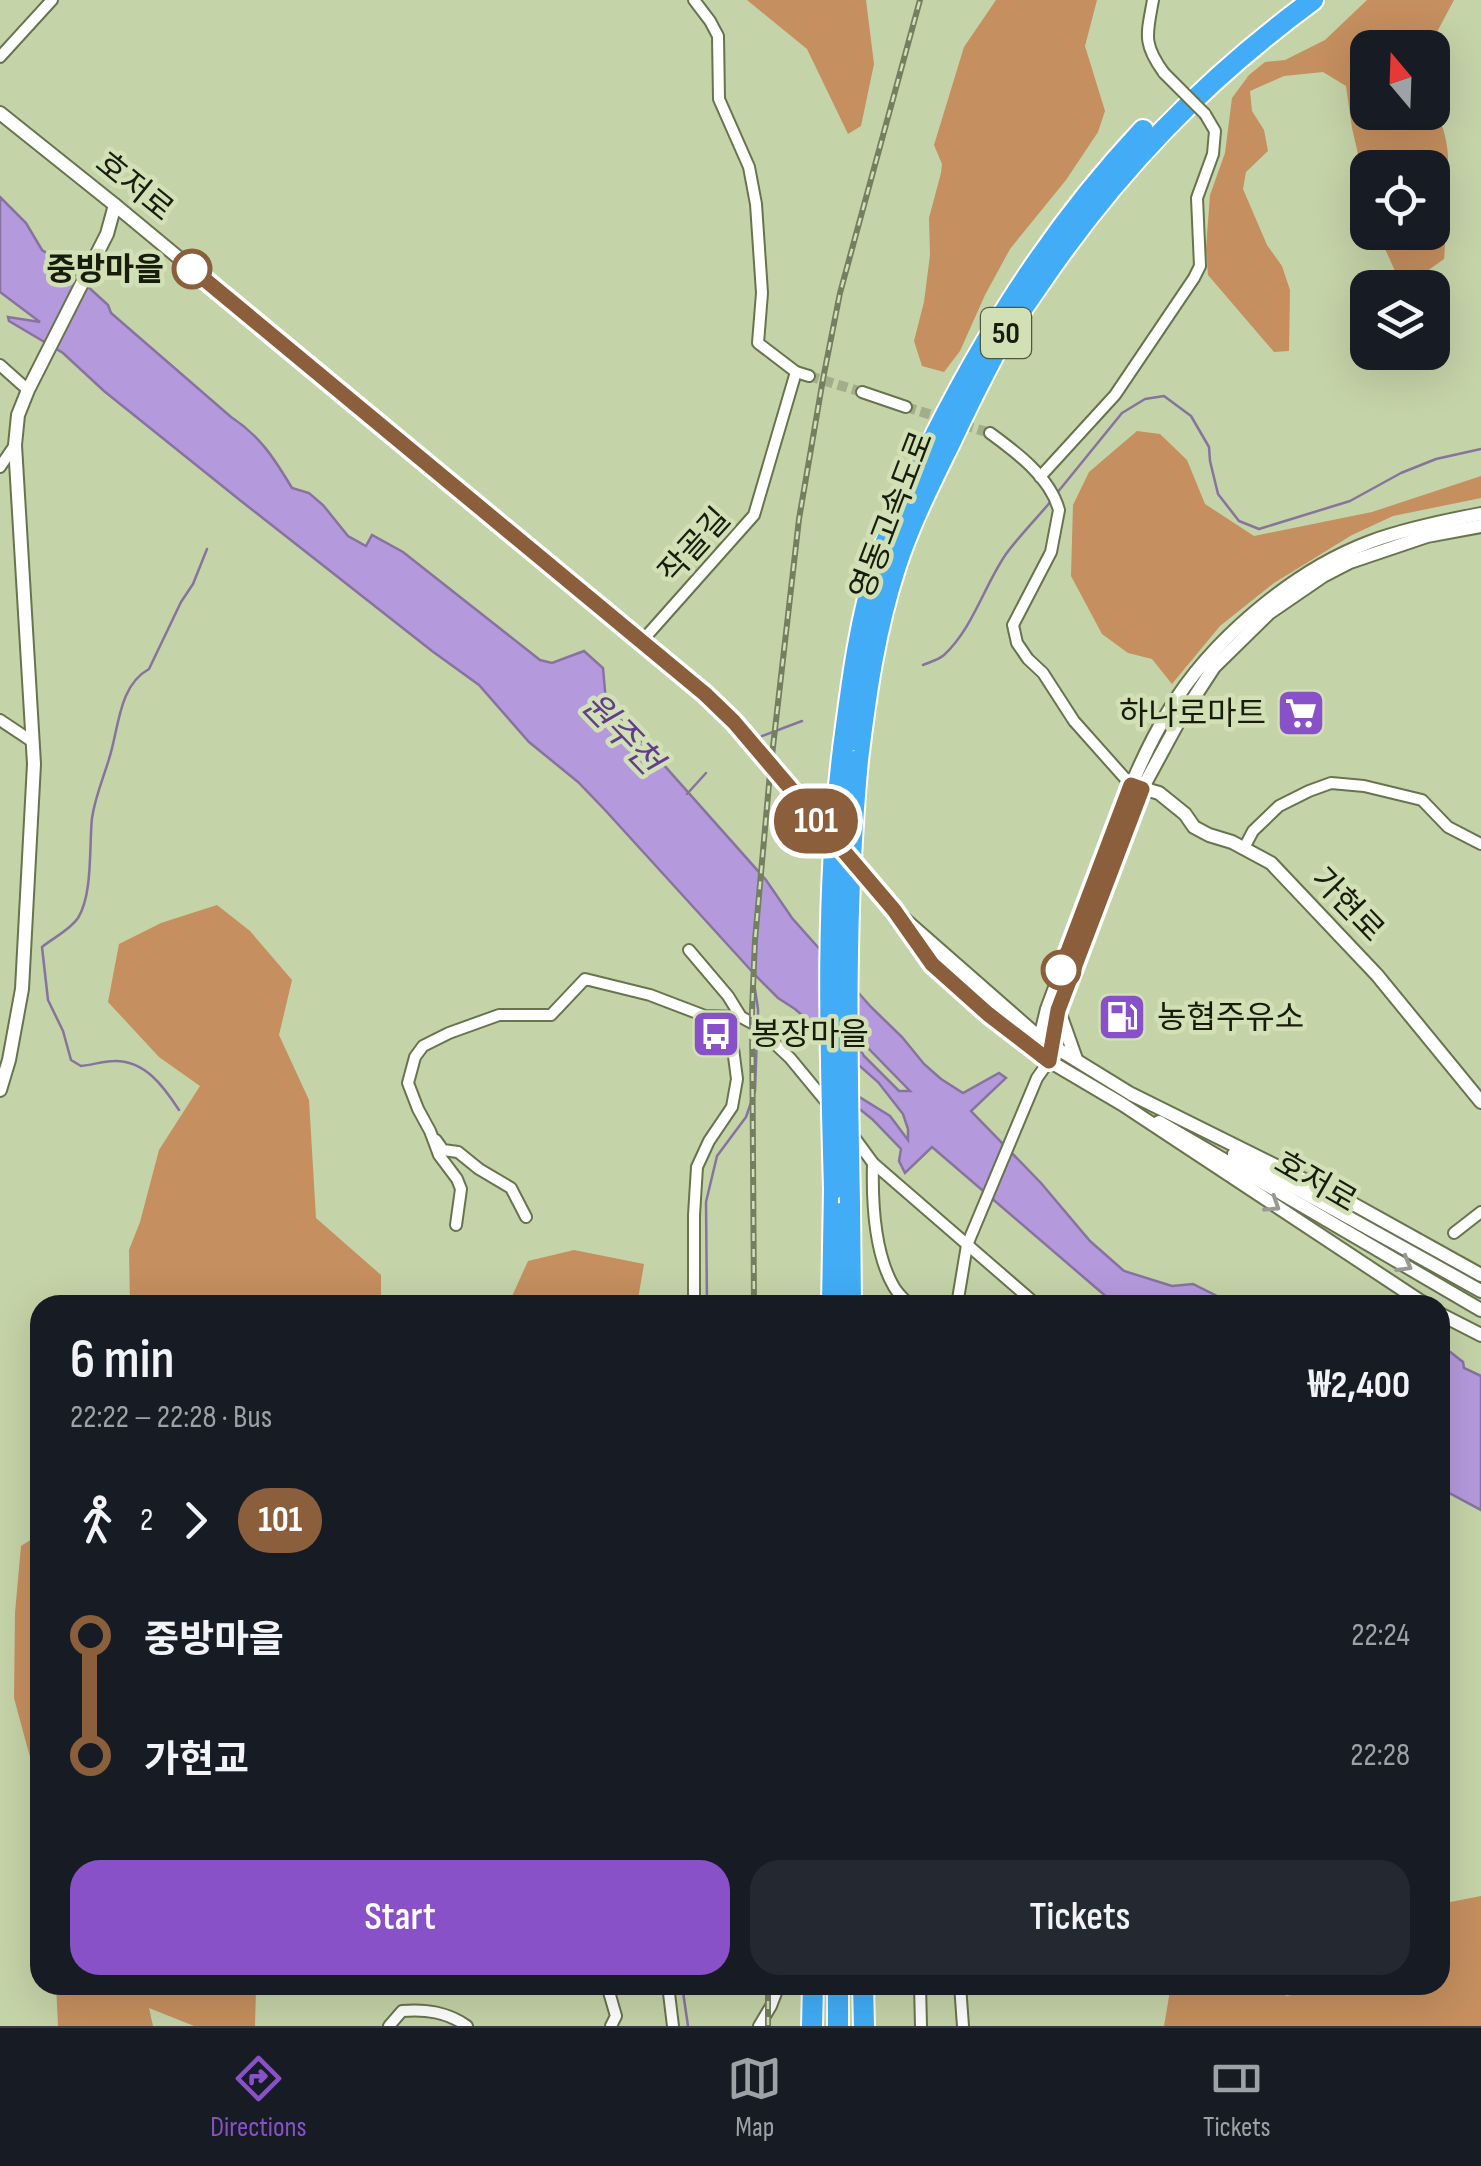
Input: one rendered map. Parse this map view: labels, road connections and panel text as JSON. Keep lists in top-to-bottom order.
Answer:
{
  "streets": {
    "highway": ["50", "영동고속도로"],
    "street": ["호저로", "작골길", "가현로"]
  },
  "crossings": [
    ["호저로", "작골길"]
  ],
  "water": ["원주천"],
  "places": {
    "other": ["중방마을"],
    "supermarket": ["하나로마트"],
    "fuel station": ["농협주유소"],
    "bus stop": ["봉장마을"]
  },
  "lines": ["bus line 101"],
  "north": "top",
  "page": {
    "on_map": "101",
    "heading": ["6 min", "22:22 – 22:28 · Bus", "₩2,400"],
    "legs": ["2", "101"],
    "list": [
      {
        "name": "중방마을",
        "value": "22:24"
      },
      {
        "name": "가현교",
        "value": "22:28"
      }
    ],
    "buttons": ["Start", "Tickets"],
    "tabs": ["Directions", "Map", "Tickets"]
  }
}
